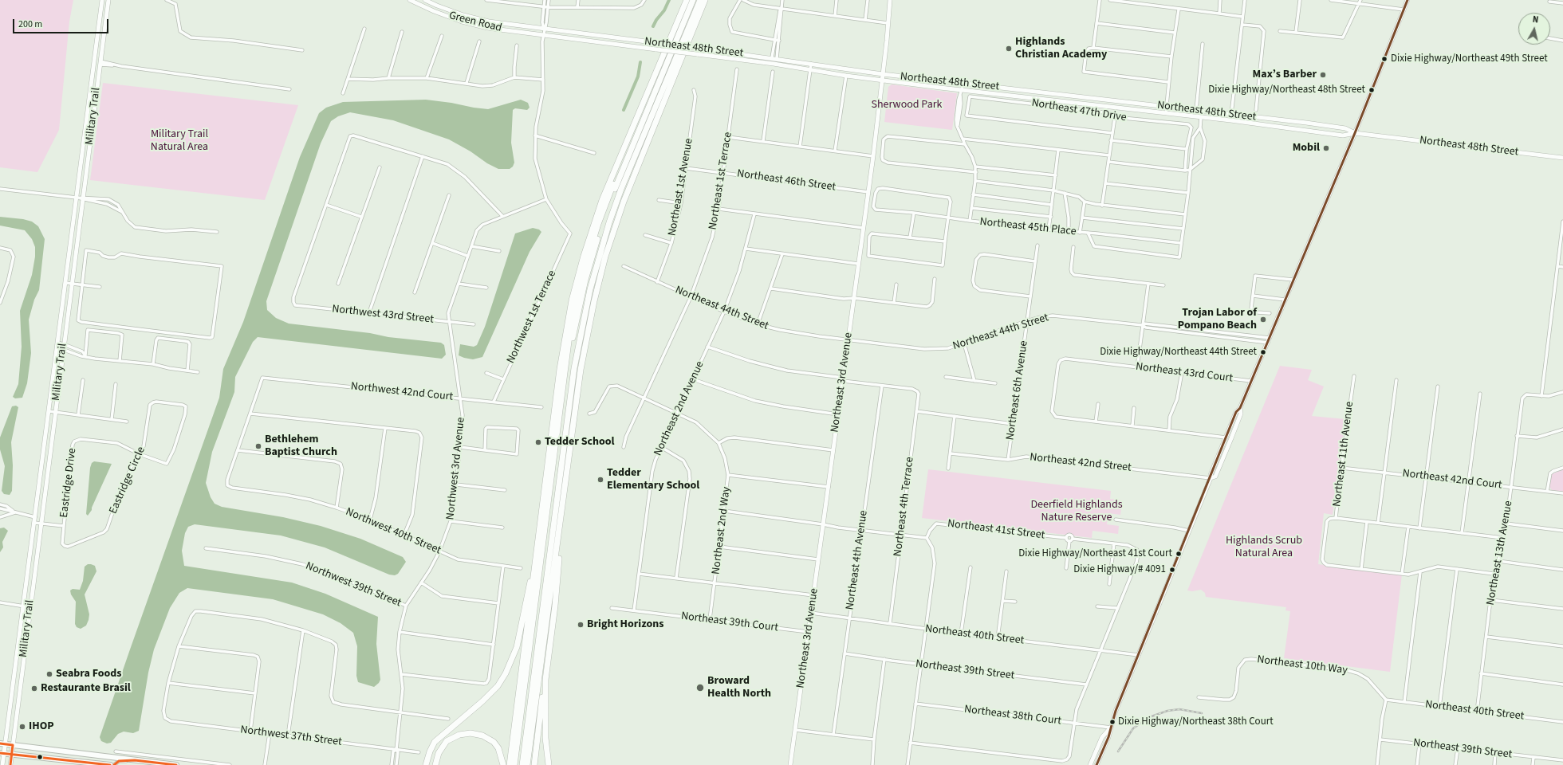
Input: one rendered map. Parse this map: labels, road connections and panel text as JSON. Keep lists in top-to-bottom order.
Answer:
{
  "streets": {
    "main road": [
      "Green Road",
      "Northeast 48th Street",
      "Military Trail",
      "Northeast 3rd Avenue"
    ],
    "street": [
      "Northeast 47th Drive",
      "Northeast 1st Terrace",
      "Northeast 46th Street",
      "Northeast 1st Avenue",
      "Northeast 45th Place",
      "Northeast 44th Street",
      "Northwest 43rd Street",
      "Northwest 1st Terrace",
      "Northeast 43rd Court",
      "Northeast 6th Avenue",
      "Northwest 42nd Court",
      "Northeast 2nd Avenue",
      "Northeast 11th Avenue",
      "Northeast 42nd Street",
      "Northwest 3rd Avenue",
      "Northeast 42nd Court",
      "Eastridge Circle",
      "Eastridge Drive",
      "Northeast 4th Terrace",
      "Northeast 41st Street",
      "Northeast 2nd Way",
      "Northwest 40th Street",
      "Northeast 13th Avenue",
      "Northeast 4th Avenue",
      "Northwest 39th Street",
      "Northeast 39th Court",
      "Northeast 40th Street",
      "Northeast 10th Way",
      "Northeast 39th Street",
      "Northeast 38th Court",
      "Northwest 37th Street"
    ]
  },
  "crossings": [
    ["Green Road", "Northeast 48th Street"],
    ["Northeast 48th Street", "Northeast 3rd Avenue"],
    ["Northeast 1st Terrace", "Northeast 46th Street"],
    ["Northeast 1st Terrace", "Northeast 44th Street"],
    ["Northeast 46th Street", "Northeast 1st Avenue"],
    ["Northeast 46th Street", "Northeast 3rd Avenue"],
    ["Northeast 1st Avenue", "Northeast 44th Street"],
    ["Northeast 44th Street", "Northeast 3rd Avenue"],
    ["Northeast 44th Street", "Northeast 6th Avenue"],
    ["Northeast 44th Street", "Northeast 2nd Avenue"],
    ["Northwest 43rd Street", "Northwest 3rd Avenue"],
    ["Northwest 1st Terrace", "Northwest 42nd Court"],
    ["Northwest 1st Terrace", "Northwest 3rd Avenue"],
    ["Northeast 3rd Avenue", "Northeast 39th Court"],
    ["Northeast 3rd Avenue", "Northeast 40th Street"],
    ["Northeast 6th Avenue", "Northeast 42nd Street"],
    ["Northwest 42nd Court", "Northwest 3rd Avenue"],
    ["Northeast 2nd Avenue", "Northeast 39th Court"],
    ["Northeast 11th Avenue", "Northeast 42nd Court"],
    ["Northwest 3rd Avenue", "Northwest 40th Street"],
    ["Northwest 3rd Avenue", "Northwest 39th Street"],
    ["Northwest 3rd Avenue", "Northwest 37th Street"],
    ["Northeast 42nd Court", "Northeast 13th Avenue"],
    ["Eastridge Circle", "Eastridge Drive"],
    ["Northeast 4th Terrace", "Northeast 4th Avenue"],
    ["Northeast 4th Terrace", "Northeast 40th Street"],
    ["Northeast 2nd Way", "Northeast 39th Court"],
    ["Northeast 13th Avenue", "Northeast 40th Street"],
    ["Northeast 4th Avenue", "Northeast 40th Street"],
    ["Northeast 4th Avenue", "Northeast 39th Street"],
    ["Northeast 40th Street", "Northeast 10th Way"]
  ],
  "parks": [
    "Sherwood Park",
    "Military Trail Natural Area",
    "Deerfield Highlands Nature Reserve",
    "Highlands Scrub Natural Area"
  ],
  "places": [
    "Highlands Christian Academy",
    "Dixie Highway/Northeast 49th Street",
    "Max’s Barber",
    "Dixie Highway/Northeast 48th Street",
    "Mobil",
    "Trojan Labor of Pompano Beach",
    "Dixie Highway/Northeast 44th Street",
    "Tedder School",
    "Bethlehem Baptist Church",
    "Tedder Elementary School",
    "Dixie Highway/Northeast 41st Court",
    "Dixie Highway/# 4091",
    "Bright Horizons",
    "Seabra Foods",
    "Broward Health North",
    "Restaurante Brasil",
    "Dixie Highway/Northeast 38th Court",
    "IHOP"
  ],
  "scale_bar": "200 m",
  "north": "top"
}
